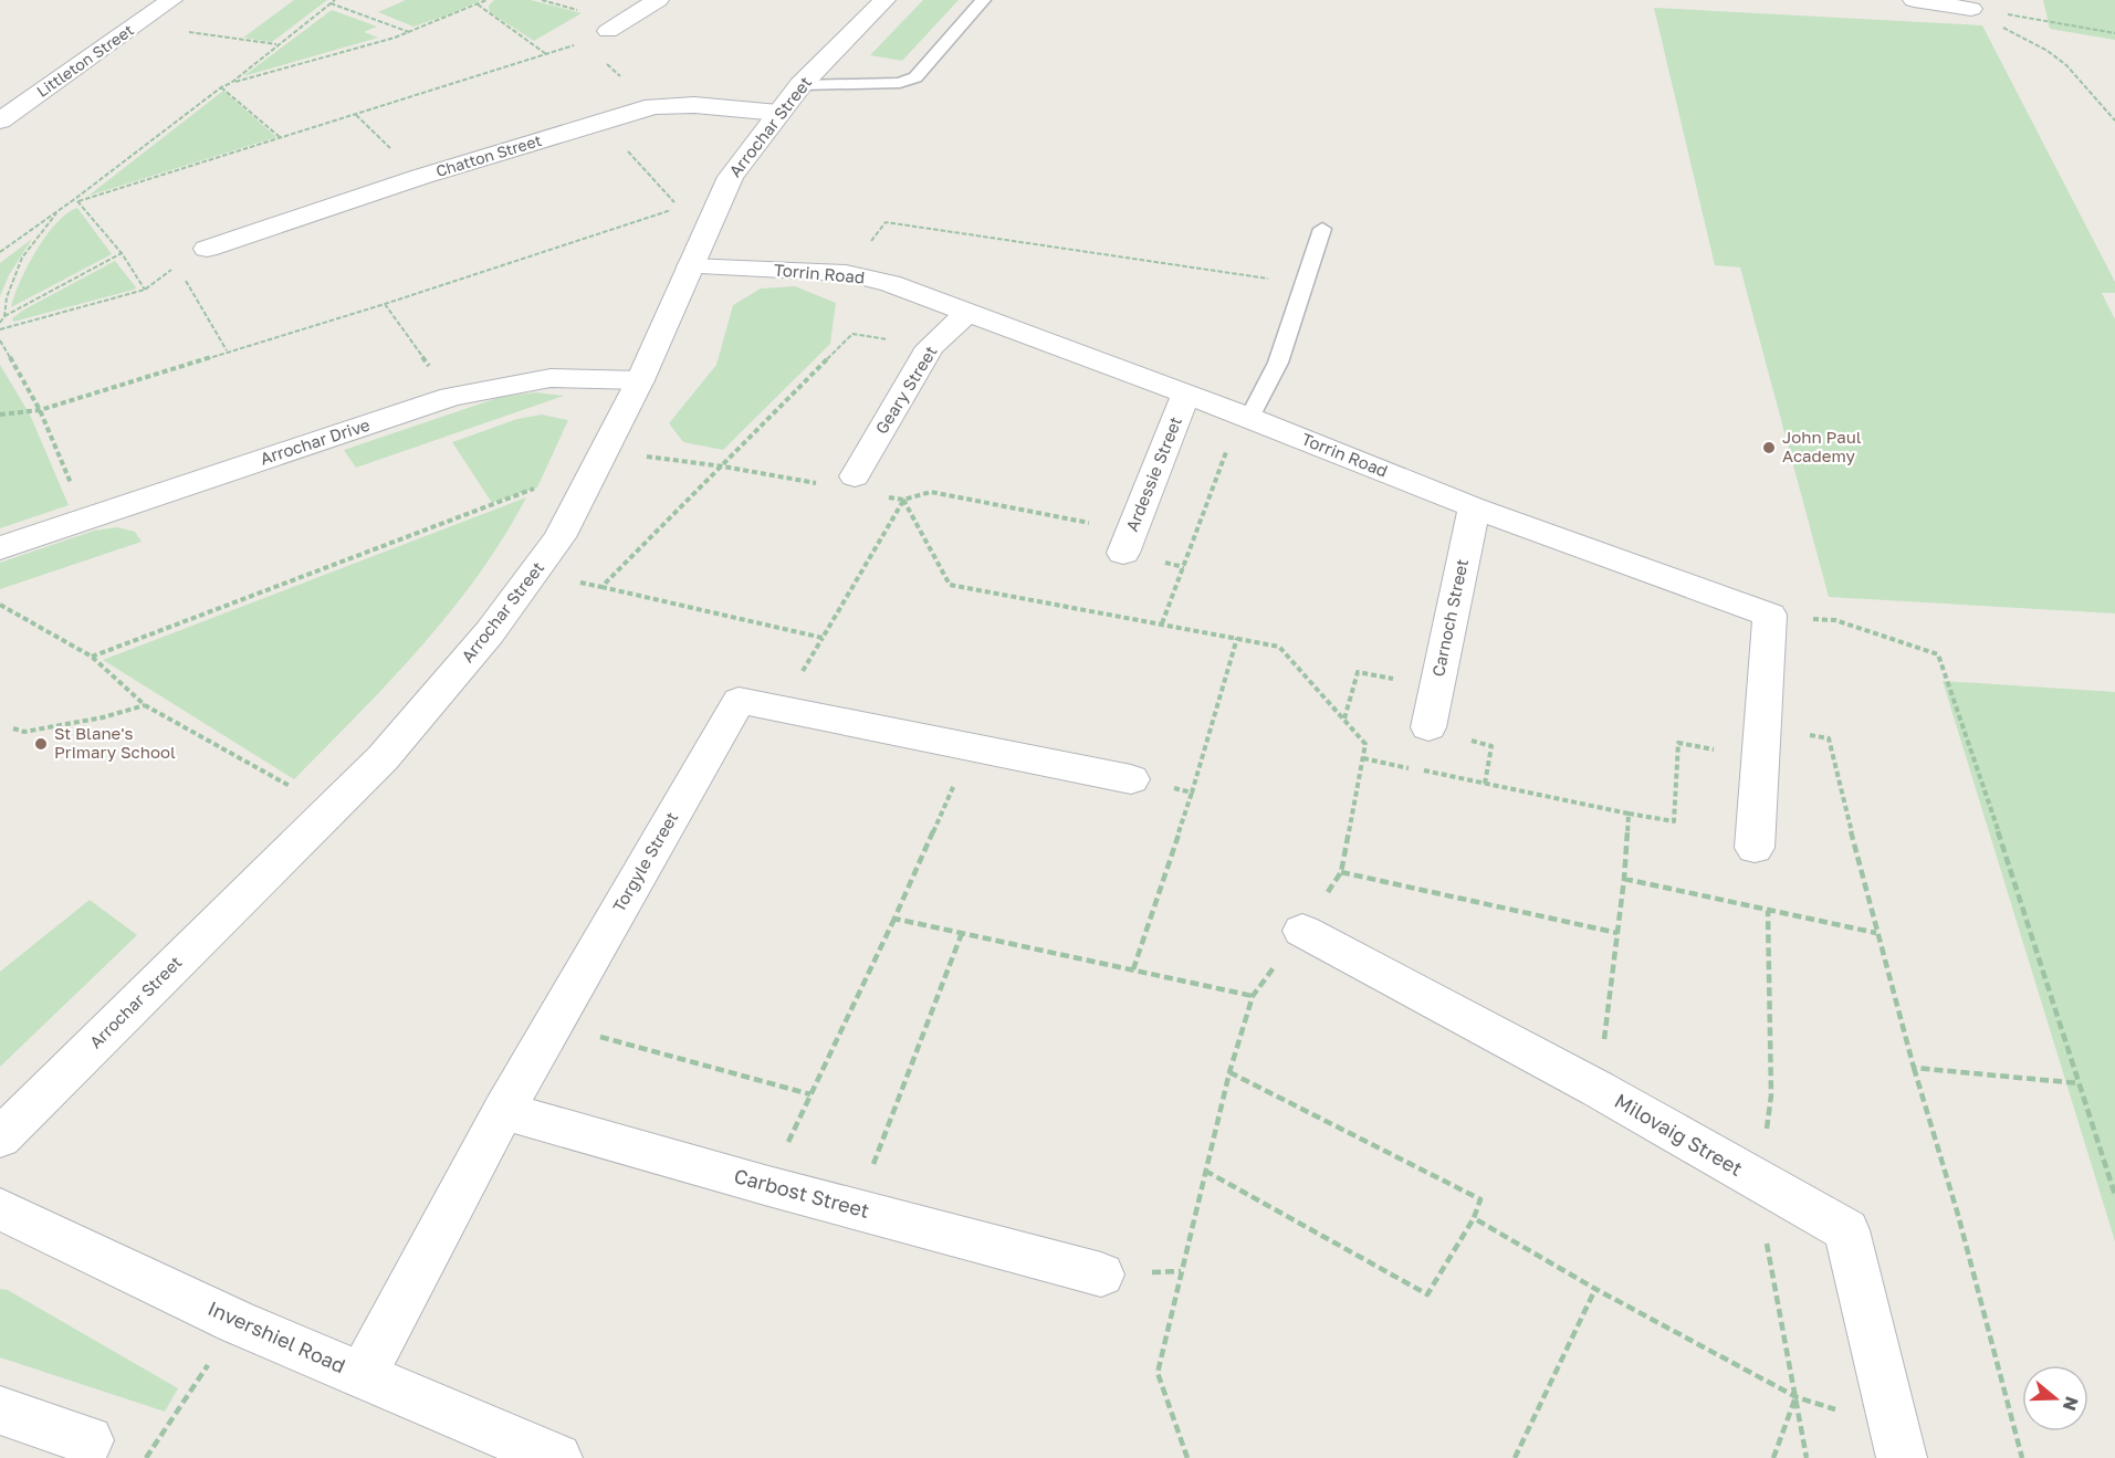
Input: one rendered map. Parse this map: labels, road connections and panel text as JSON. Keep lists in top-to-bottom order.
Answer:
{
  "streets": {
    "street": [
      "Littleton Street",
      "Arrochar Street",
      "Chatton Street",
      "Torrin Road",
      "Geary Street",
      "Arrochar Drive",
      "Ardessie Street",
      "Carnoch Street",
      "Torgyle Street",
      "Milovaig Street",
      "Carbost Street",
      "Invershiel Road"
    ]
  },
  "crossings": [
    ["Arrochar Street", "Chatton Street"],
    ["Arrochar Street", "Torrin Road"],
    ["Arrochar Street", "Arrochar Drive"],
    ["Torrin Road", "Geary Street"],
    ["Torrin Road", "Ardessie Street"],
    ["Torrin Road", "Carnoch Street"],
    ["Torgyle Street", "Carbost Street"],
    ["Torgyle Street", "Invershiel Road"]
  ],
  "places": ["John Paul Academy", "St Blane's Primary School"],
  "north": "right"
}
